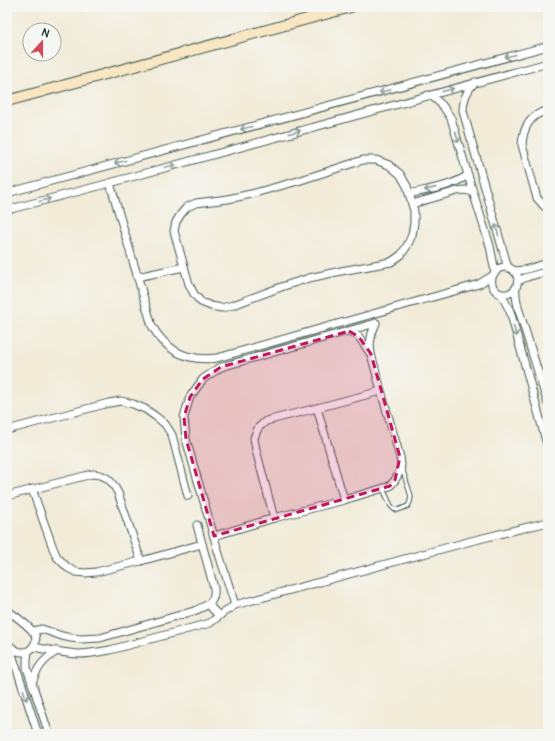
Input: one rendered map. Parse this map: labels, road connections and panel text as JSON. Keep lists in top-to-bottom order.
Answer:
{
  "north": "top"
}
